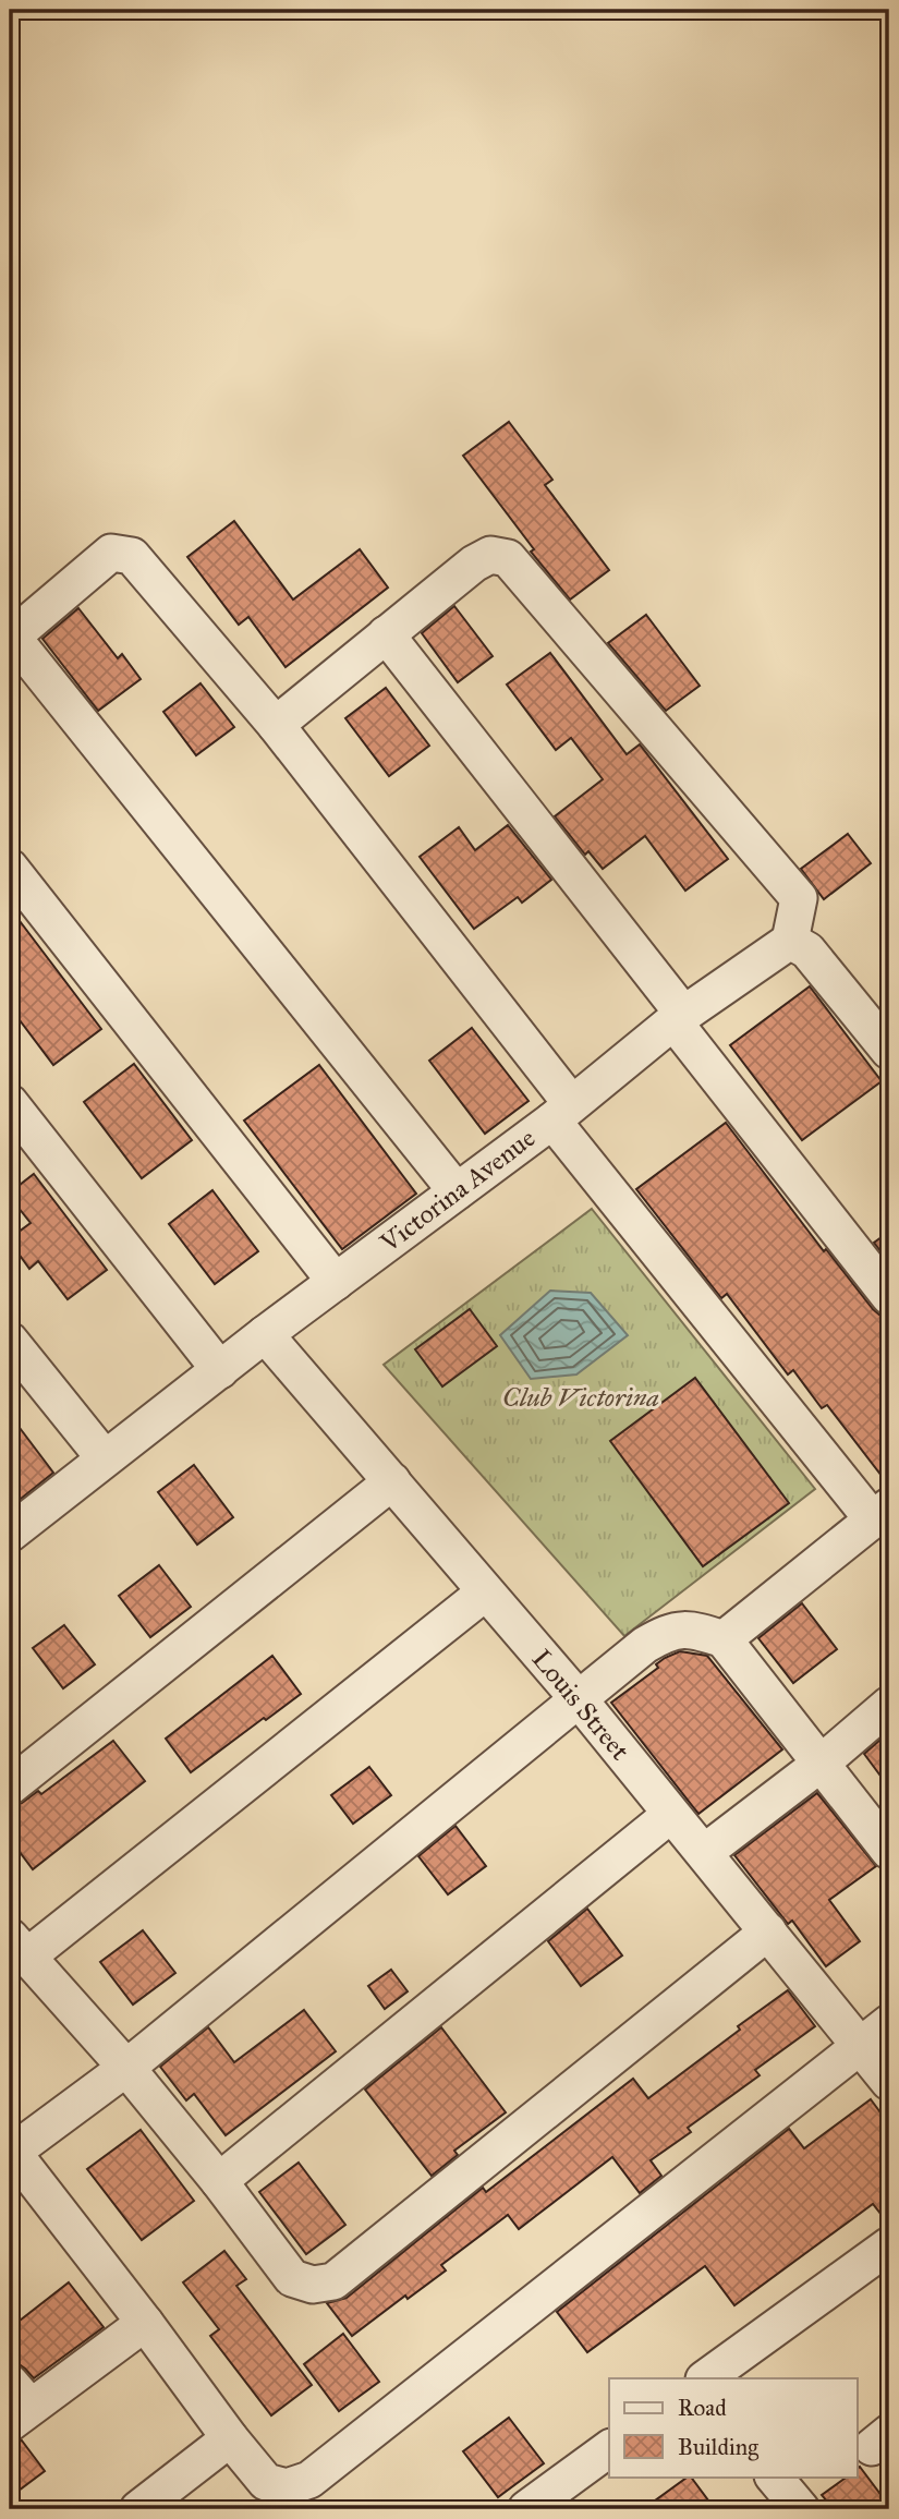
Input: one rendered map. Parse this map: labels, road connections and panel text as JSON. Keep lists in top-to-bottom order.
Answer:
{
  "streets": {
    "street": ["Victorina Avenue", "Louis Street"]
  },
  "crossings": [
    ["Victorina Avenue", "Louis Street"]
  ],
  "parks": ["Club Victorina"],
  "legend": ["Road", "Building"]
}
